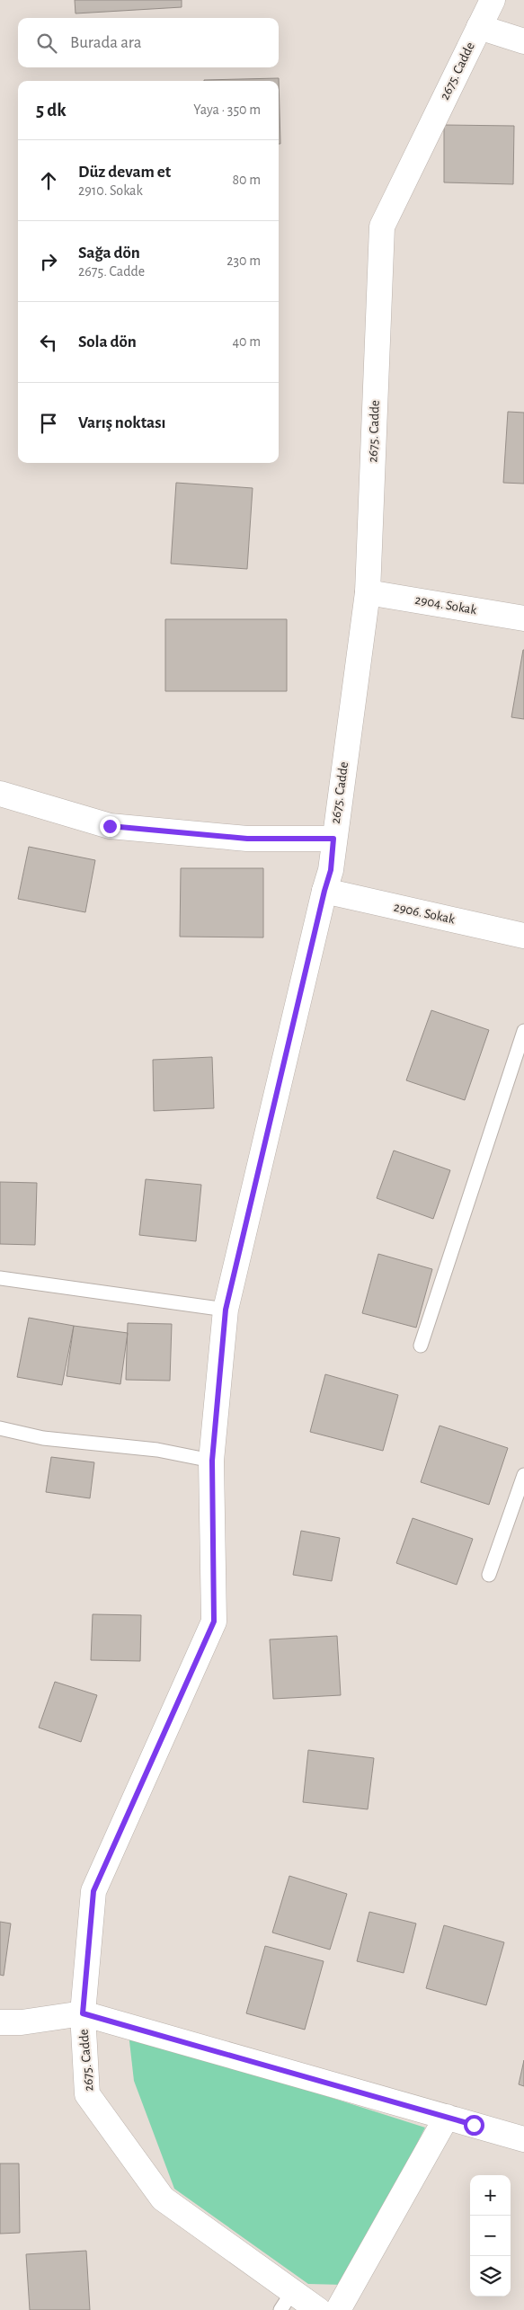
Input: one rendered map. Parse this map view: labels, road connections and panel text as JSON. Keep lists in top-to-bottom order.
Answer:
{
  "streets": {
    "street": ["2675. Cadde", "2904. Sokak", "2906. Sokak"]
  },
  "crossings": [
    ["2675. Cadde", "2904. Sokak"],
    ["2675. Cadde", "2906. Sokak"]
  ],
  "page": {
    "search": "Burada ara",
    "heading": ["5 dk", "Yaya · 350 m"],
    "list": [
      ["Düz devam et", "2910. Sokak", "80 m"],
      ["Sağa dön", "2675. Cadde", "230 m"],
      ["Sola dön", "40 m"],
      "Varış noktası"
    ],
    "map_buttons": ["+", "−"]
  }
}
